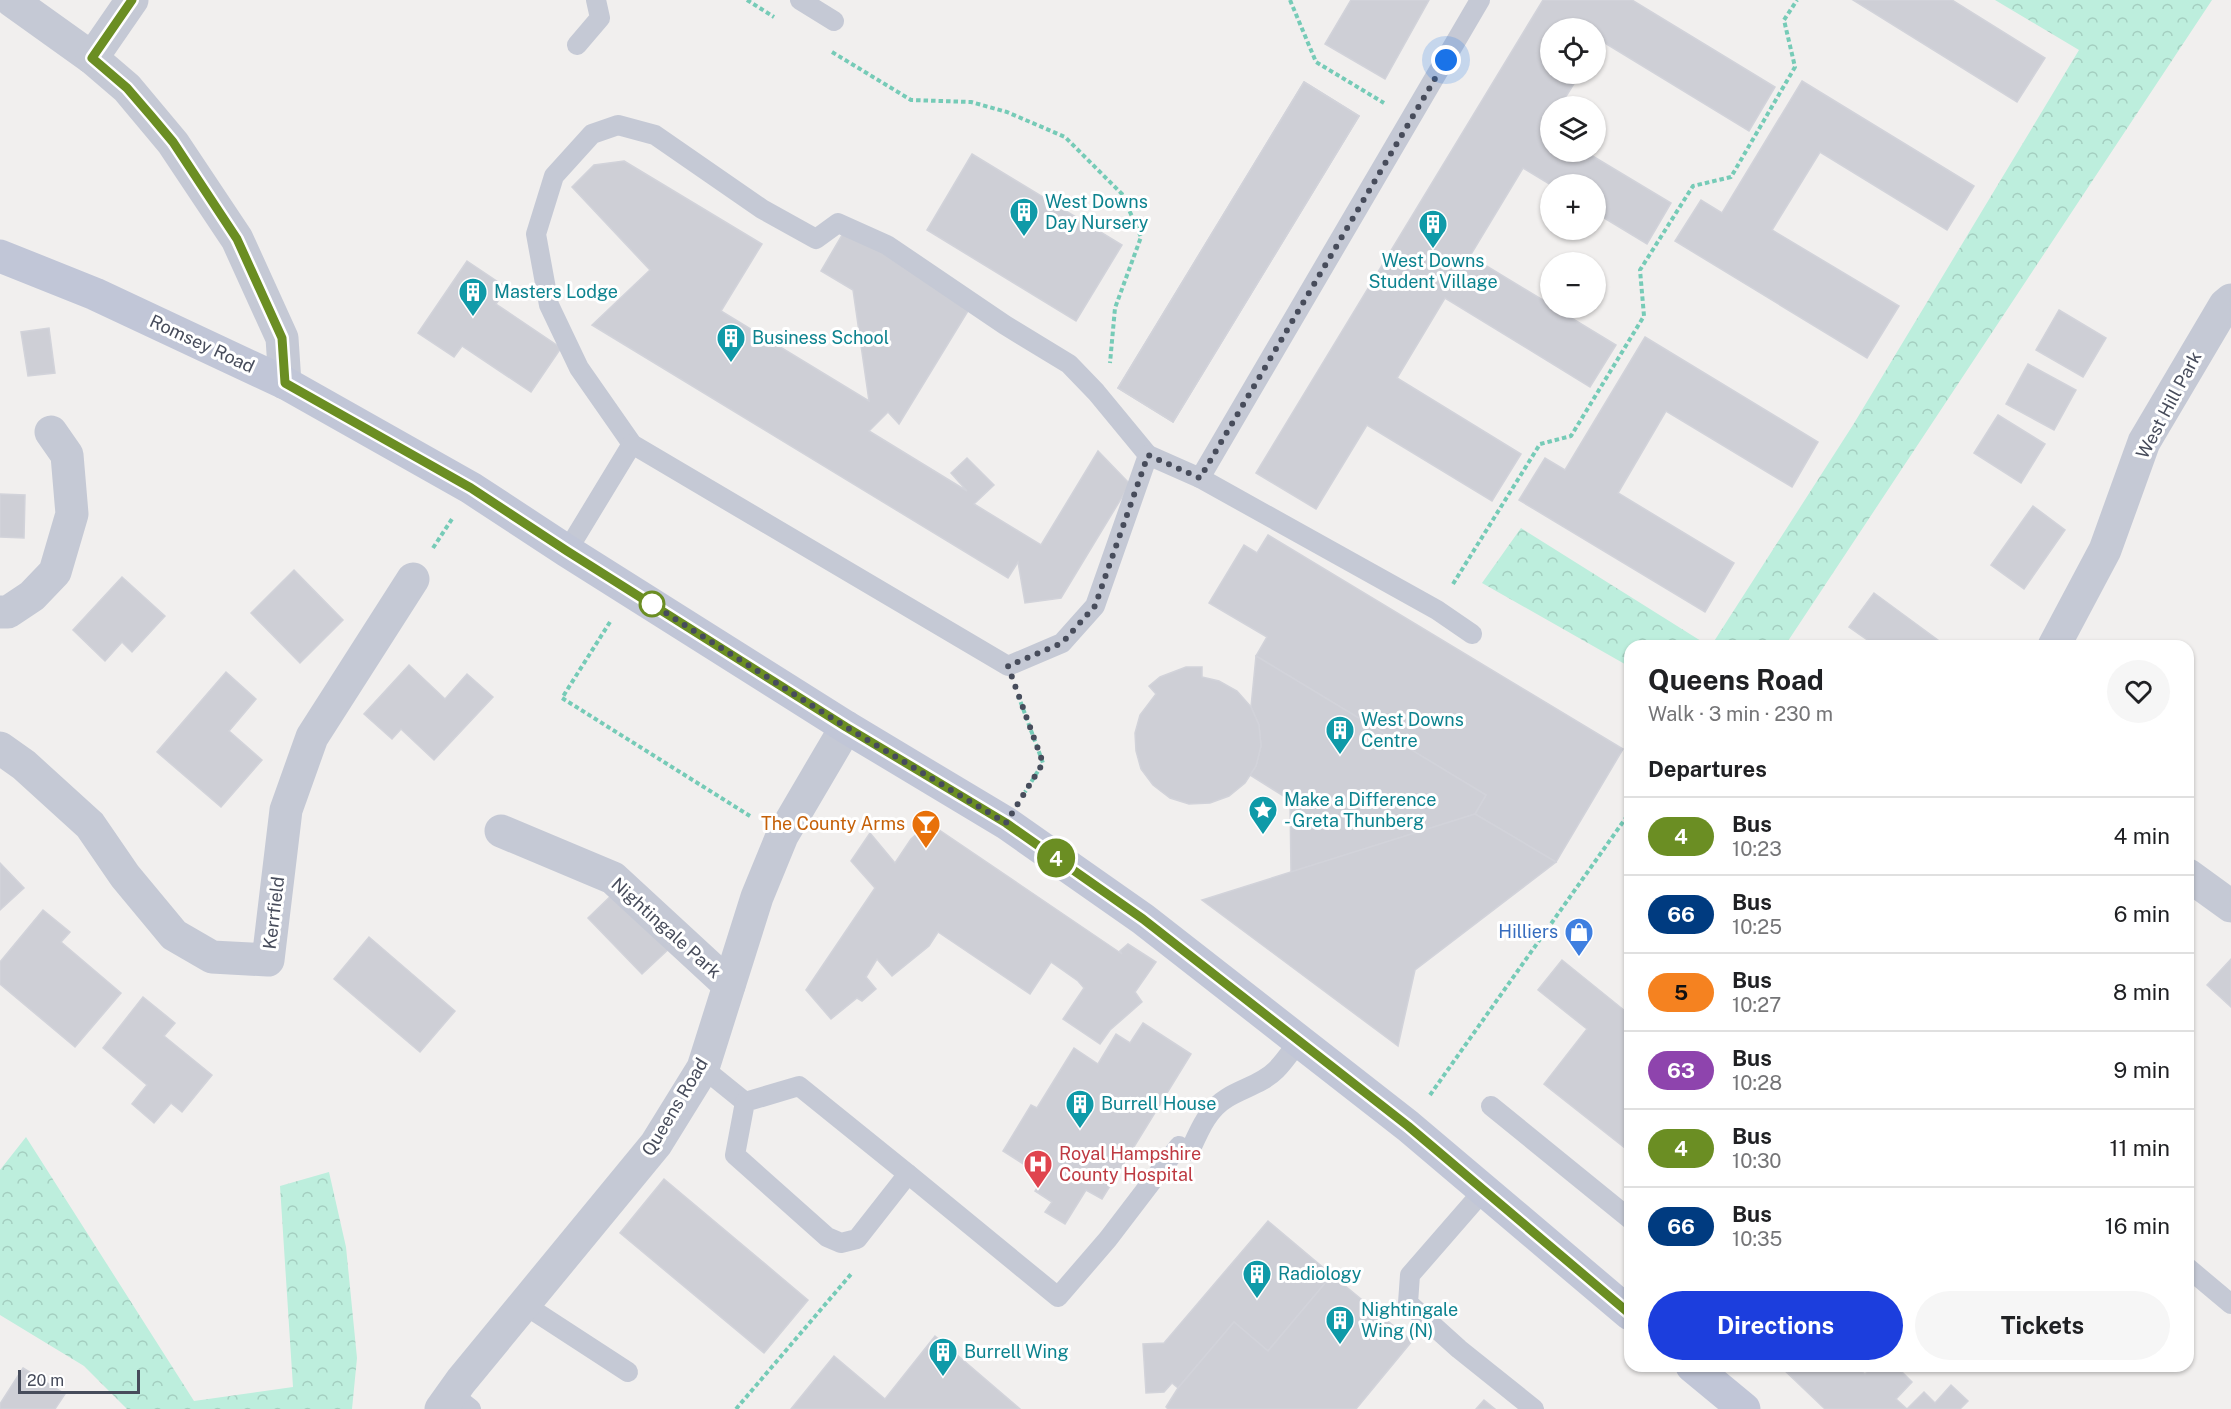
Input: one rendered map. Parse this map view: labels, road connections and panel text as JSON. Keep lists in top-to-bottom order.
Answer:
{
  "streets": {
    "main road": ["Romsey Road"],
    "street": [
      "West Hill Park",
      "Kerrfield",
      "Nightingale Park",
      "Queens Road"
    ]
  },
  "crossings": [
    ["Romsey Road", "Queens Road"],
    ["Nightingale Park", "Queens Road"]
  ],
  "places": {
    "building": [
      "West Downs Day Nursery",
      "West Downs Student Village",
      "Masters Lodge",
      "Business School",
      "West Downs Centre",
      "Burrell House",
      "Radiology",
      "Nightingale Wing (N)",
      "Burrell Wing"
    ],
    "place": ["Make a Difference - Greta Thunberg"],
    "bar": ["The County Arms"],
    "shop": ["Hilliers"],
    "hospital": ["Royal Hampshire County Hospital"]
  },
  "lines": ["bus line 4"],
  "scale_bar": "20 m",
  "page": {
    "on_map": "4",
    "map_buttons": ["+", "−"],
    "heading": [
      ["Queens Road", "Walk · 3 min · 230 m"],
      "Departures"
    ],
    "list": [
      {
        "mark": "4",
        "name": "Bus",
        "note": "10:23",
        "value": "4 min"
      },
      {
        "mark": "66",
        "name": "Bus",
        "note": "10:25",
        "value": "6 min"
      },
      {
        "mark": "5",
        "name": "Bus",
        "note": "10:27",
        "value": "8 min"
      },
      {
        "mark": "63",
        "name": "Bus",
        "note": "10:28",
        "value": "9 min"
      },
      {
        "mark": "4",
        "name": "Bus",
        "note": "10:30",
        "value": "11 min"
      },
      {
        "mark": "66",
        "name": "Bus",
        "note": "10:35",
        "value": "16 min"
      }
    ],
    "buttons": ["Directions", "Tickets"],
    "scale": "20 m"
  }
}
